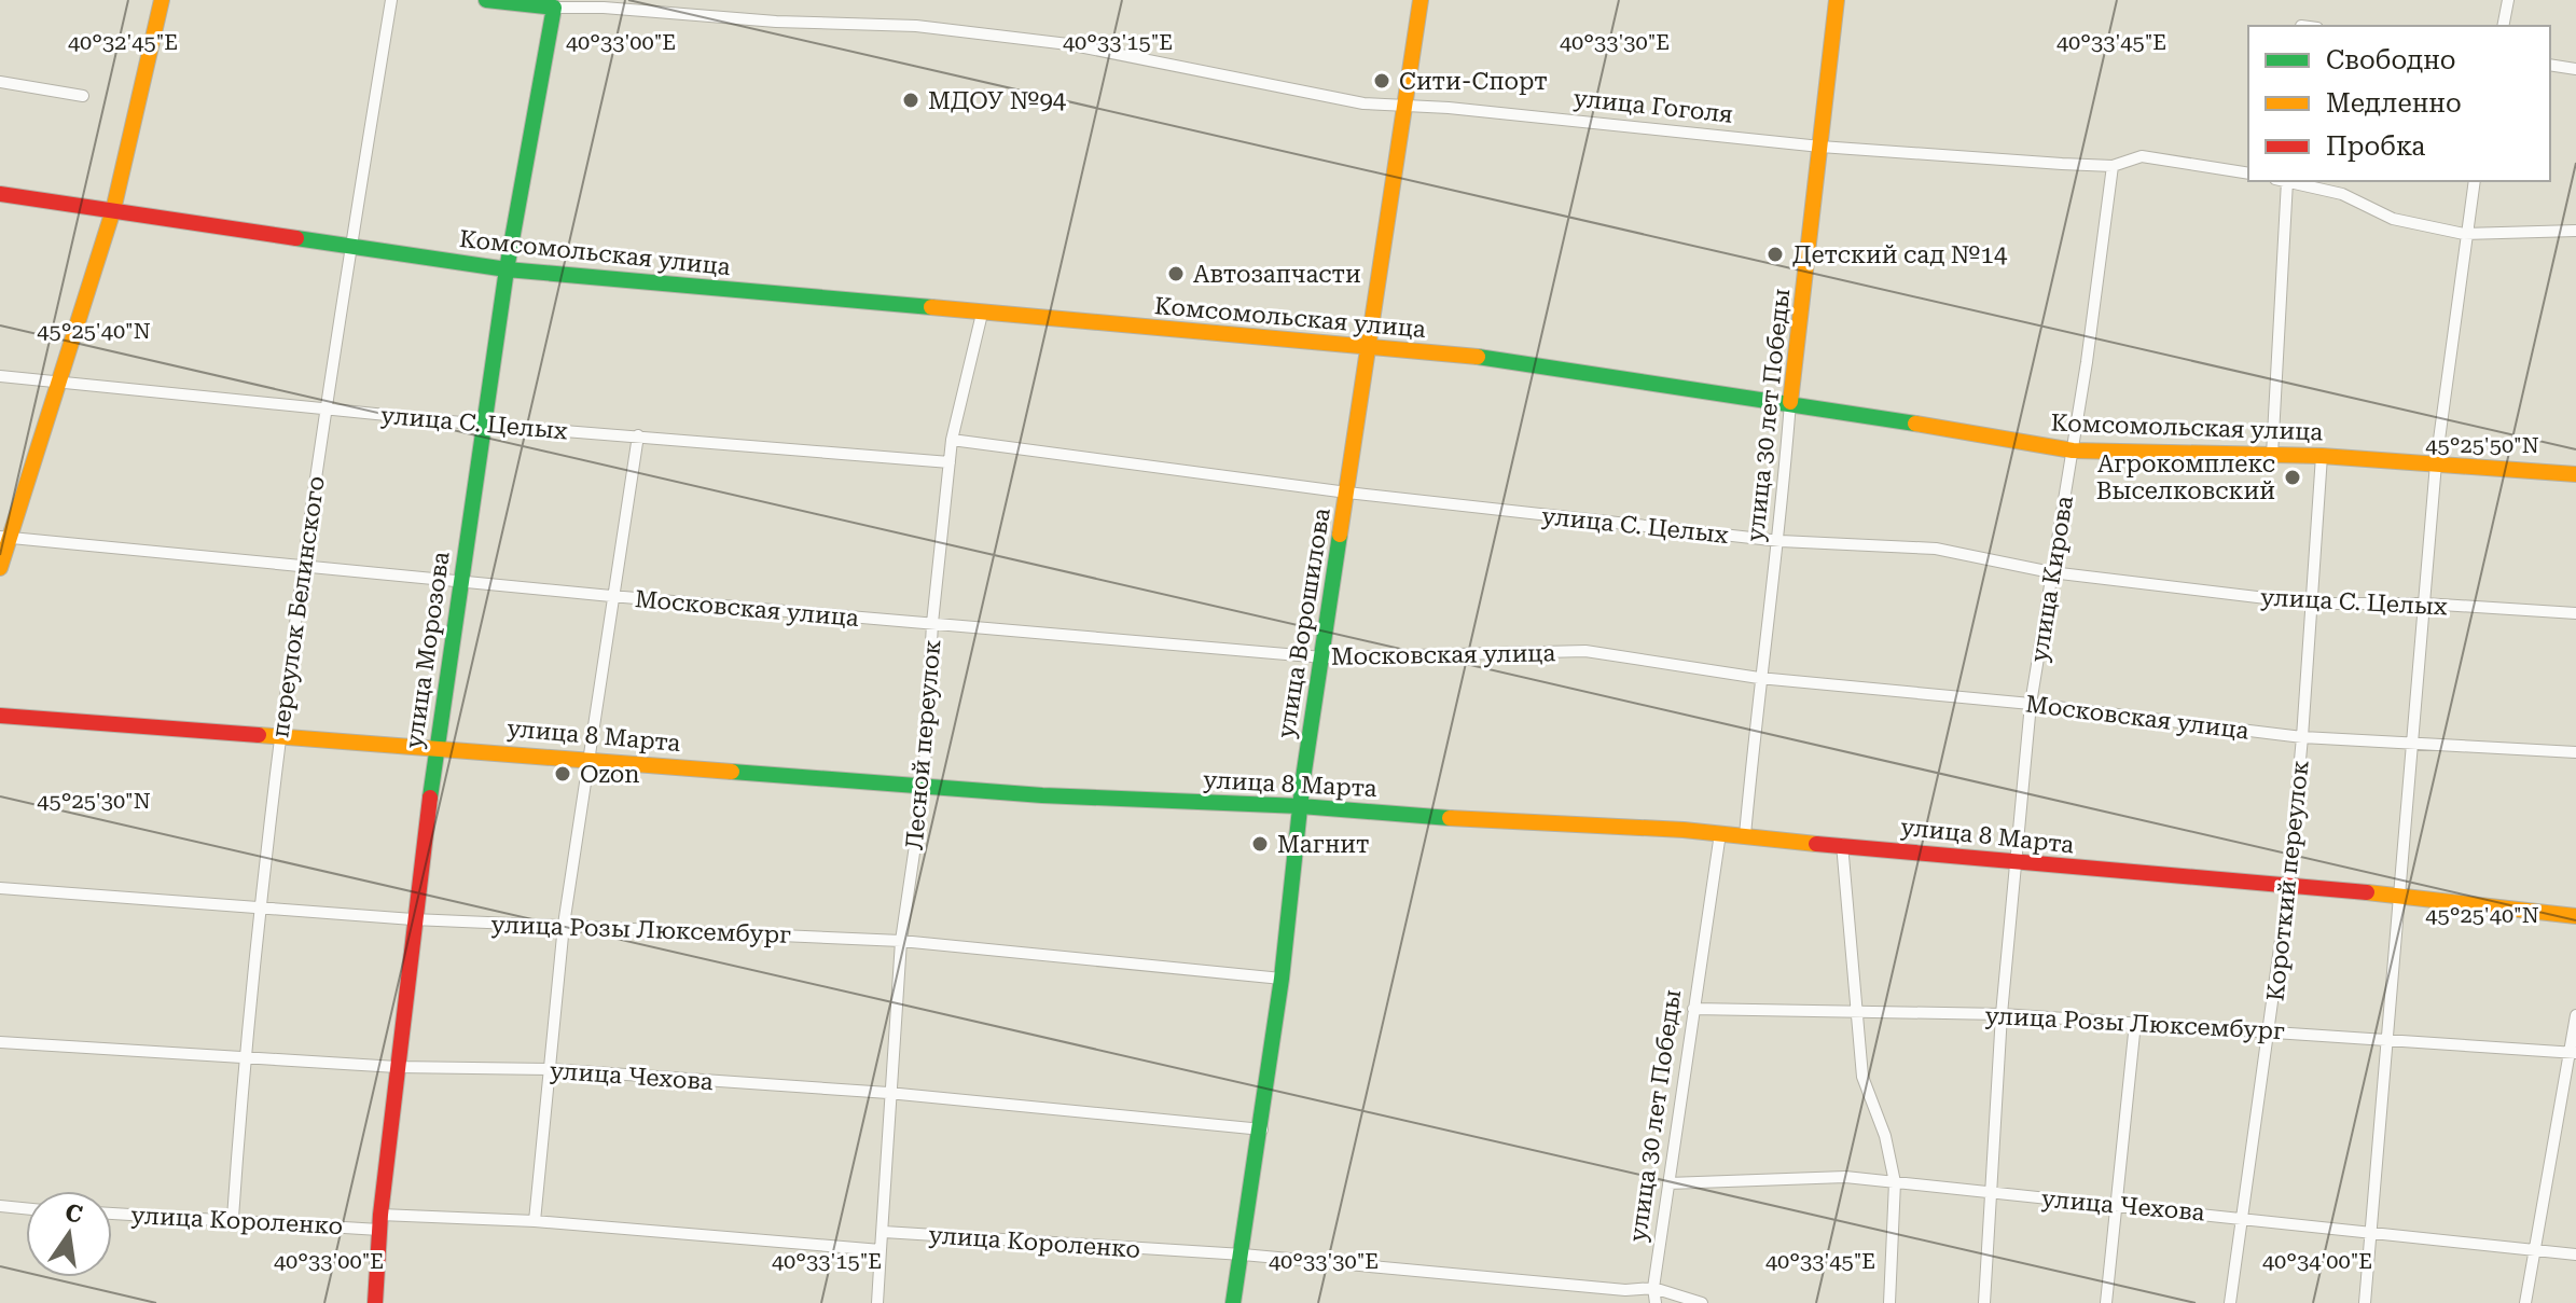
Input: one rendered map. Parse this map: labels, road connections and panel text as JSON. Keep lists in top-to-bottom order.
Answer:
{
  "streets": {
    "main road": [
      "улица Гоголя",
      "Комсомольская улица",
      "улица 30 лет Победы",
      "улица Ворошилова",
      "улица Морозова",
      "улица 8 Марта"
    ],
    "street": [
      "улица С. Целых",
      "улица Кирова",
      "переулок Белинского",
      "Московская улица",
      "Лесной переулок",
      "Короткий переулок",
      "улица Розы Люксембург",
      "улица Чехова",
      "улица Короленко"
    ]
  },
  "crossings": [
    ["улица Гоголя", "улица 30 лет Победы"],
    ["улица Гоголя", "улица Кирова"],
    ["улица Гоголя", "улица Ворошилова"],
    ["улица Гоголя", "улица Морозова"],
    ["Комсомольская улица", "улица 30 лет Победы"],
    ["Комсомольская улица", "улица Кирова"],
    ["Комсомольская улица", "переулок Белинского"],
    ["Комсомольская улица", "улица Ворошилова"],
    ["Комсомольская улица", "улица Морозова"],
    ["Комсомольская улица", "Лесной переулок"],
    ["Комсомольская улица", "Короткий переулок"],
    ["улица 30 лет Победы", "улица С. Целых"],
    ["улица 30 лет Победы", "Московская улица"],
    ["улица 30 лет Победы", "улица 8 Марта"],
    ["улица 30 лет Победы", "улица Розы Люксембург"],
    ["улица 30 лет Победы", "улица Чехова"],
    ["улица 30 лет Победы", "улица Короленко"],
    ["улица С. Целых", "улица Кирова"],
    ["улица С. Целых", "переулок Белинского"],
    ["улица С. Целых", "улица Ворошилова"],
    ["улица С. Целых", "улица Морозова"],
    ["улица С. Целых", "Лесной переулок"],
    ["улица С. Целых", "Короткий переулок"],
    ["улица Кирова", "Московская улица"],
    ["улица Кирова", "улица 8 Марта"],
    ["улица Кирова", "улица Розы Люксембург"],
    ["улица Кирова", "улица Чехова"],
    ["переулок Белинского", "Московская улица"],
    ["переулок Белинского", "улица 8 Марта"],
    ["переулок Белинского", "улица Розы Люксембург"],
    ["переулок Белинского", "улица Чехова"],
    ["переулок Белинского", "улица Короленко"],
    ["Московская улица", "улица Ворошилова"],
    ["Московская улица", "улица Морозова"],
    ["Московская улица", "Лесной переулок"],
    ["Московская улица", "Короткий переулок"],
    ["улица Ворошилова", "улица 8 Марта"],
    ["улица Ворошилова", "улица Розы Люксембург"],
    ["улица Ворошилова", "улица Чехова"],
    ["улица Ворошилова", "улица Короленко"],
    ["улица Морозова", "улица 8 Марта"],
    ["улица Морозова", "улица Розы Люксембург"],
    ["улица Морозова", "улица Чехова"],
    ["улица Морозова", "улица Короленко"],
    ["улица 8 Марта", "Лесной переулок"],
    ["улица 8 Марта", "Короткий переулок"],
    ["Лесной переулок", "улица Розы Люксембург"],
    ["Лесной переулок", "улица Чехова"],
    ["Лесной переулок", "улица Короленко"],
    ["Короткий переулок", "улица Розы Люксембург"],
    ["Короткий переулок", "улица Чехова"]
  ],
  "places": [
    "Сити-Спорт",
    "МДОУ №94",
    "Детский сад №14",
    "Автозапчасти",
    "Агрокомплекс Выселковский",
    "Ozon",
    "Магнит"
  ],
  "legend": ["Свободно", "Медленно", "Пробка"],
  "north": "top",
  "coordinates": [
    "40°32'45\"E",
    "40°33'00\"E",
    "40°33'15\"E",
    "40°33'30\"E",
    "40°33'45\"E",
    "45°25'40\"N",
    "45°25'50\"N",
    "45°25'30\"N",
    "40°34'00\"E"
  ]
}
